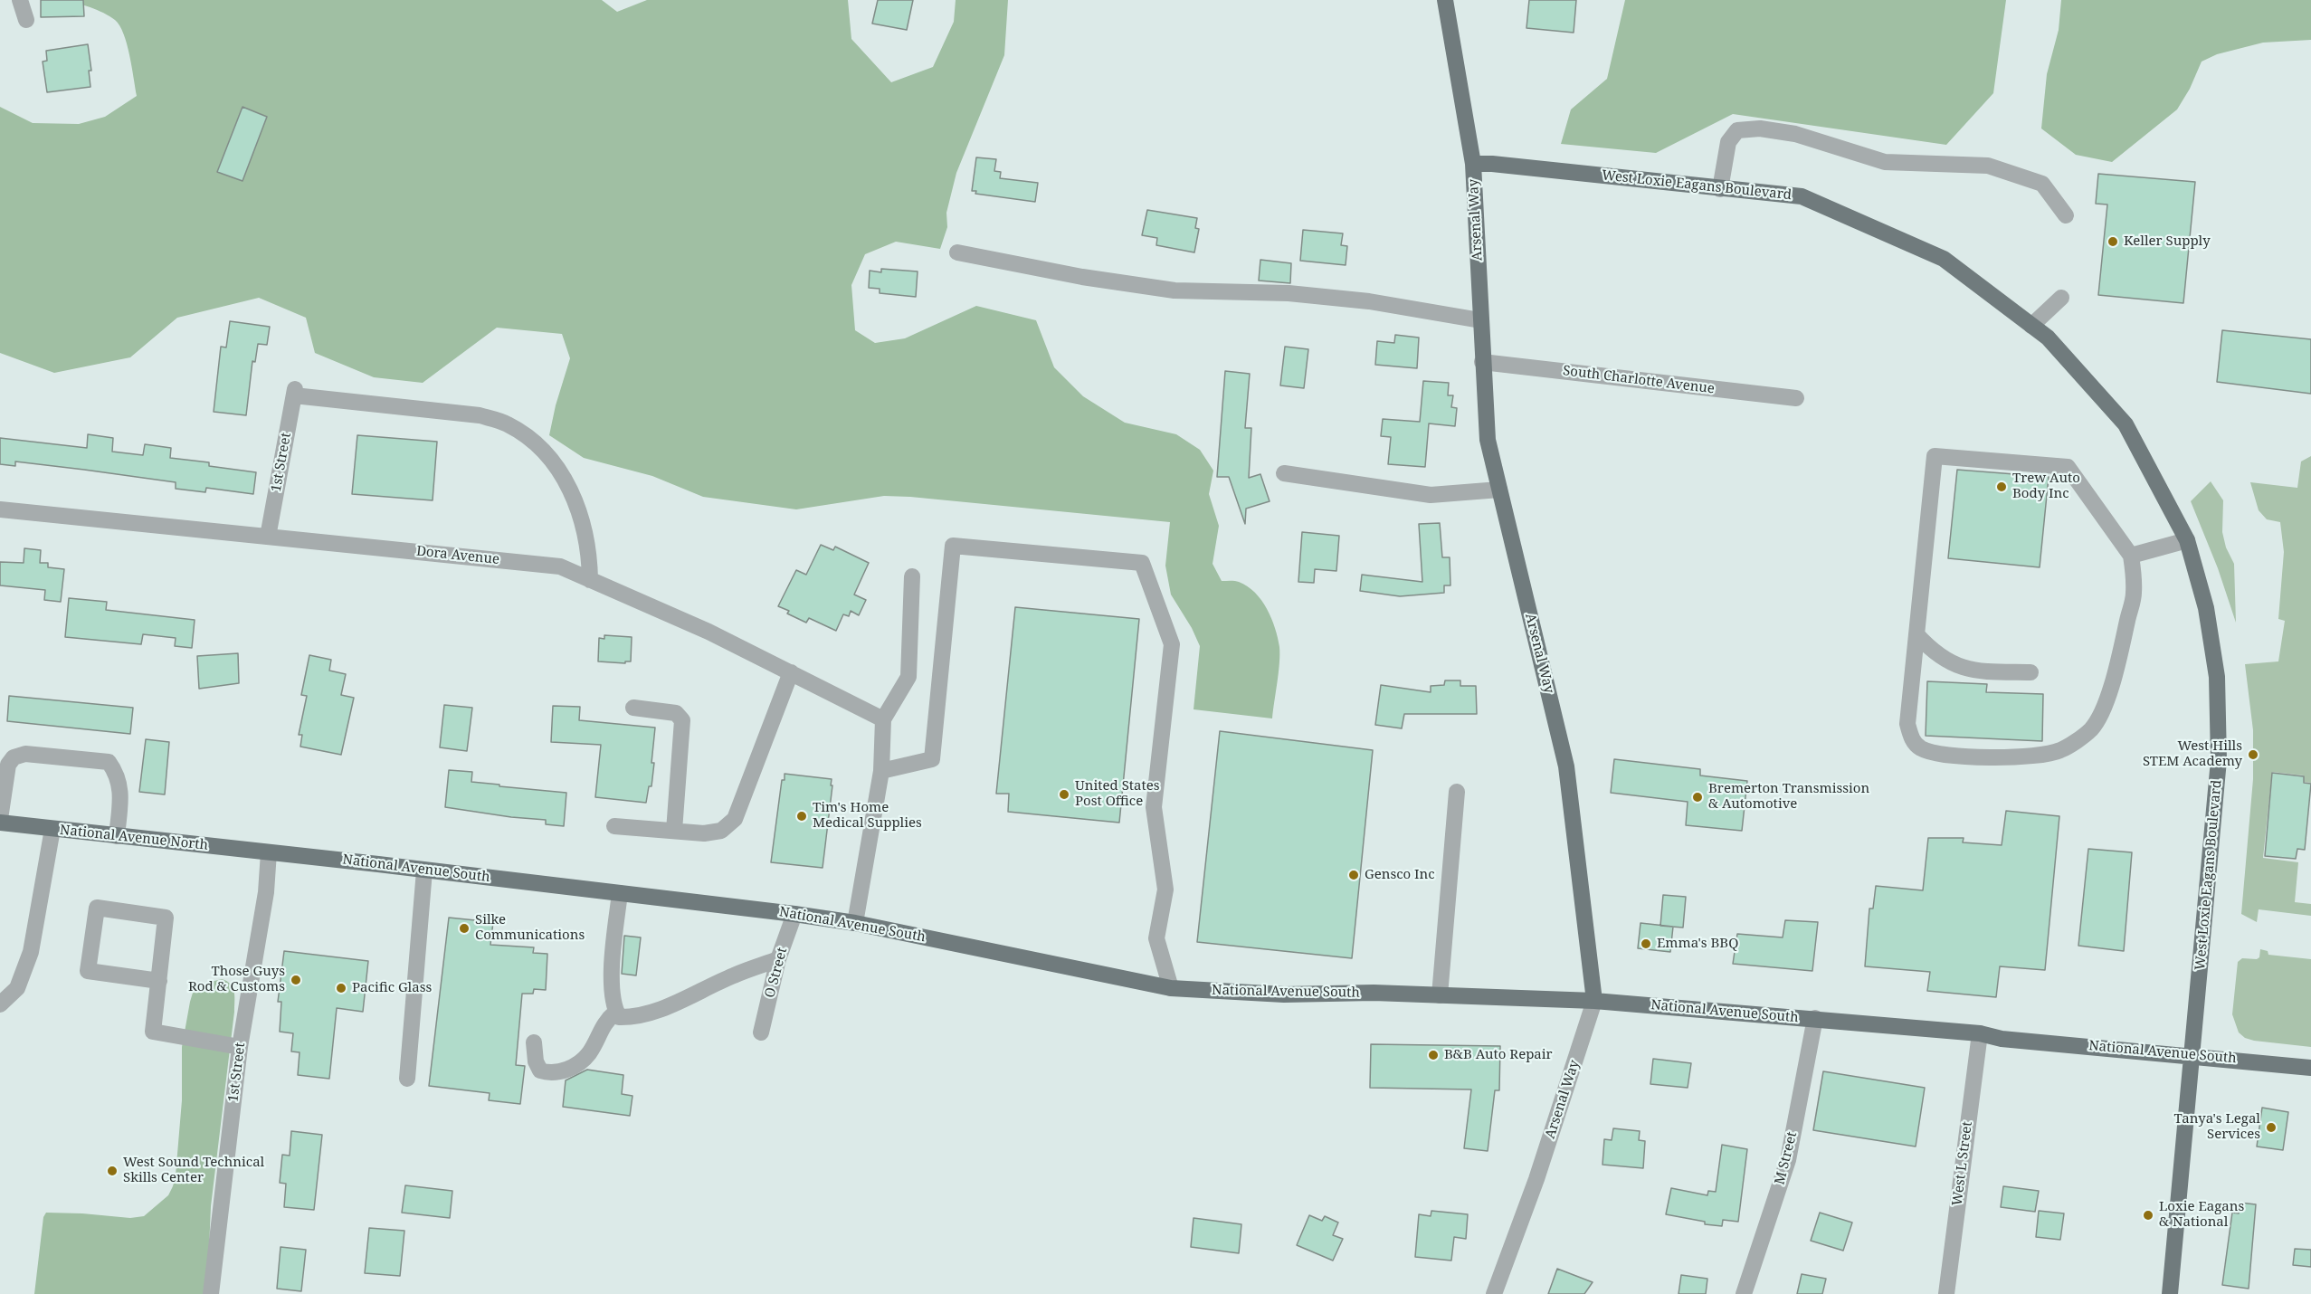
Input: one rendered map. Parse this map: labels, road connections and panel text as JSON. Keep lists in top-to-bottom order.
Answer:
{
  "streets": {
    "main road": [
      "West Loxie Eagans Boulevard",
      "Arsenal Way",
      "National Avenue North",
      "National Avenue South"
    ],
    "street": [
      "South Charlotte Avenue",
      "1st Street",
      "Dora Avenue",
      "O Street",
      "M Street",
      "West L Street"
    ]
  },
  "crossings": [
    ["West Loxie Eagans Boulevard", "Arsenal Way"],
    ["West Loxie Eagans Boulevard", "National Avenue South"],
    ["Arsenal Way", "South Charlotte Avenue"],
    ["Arsenal Way", "National Avenue South"],
    ["1st Street", "Dora Avenue"],
    ["1st Street", "National Avenue North"],
    ["1st Street", "National Avenue South"],
    ["National Avenue North", "National Avenue South"],
    ["National Avenue South", "O Street"],
    ["National Avenue South", "M Street"],
    ["National Avenue South", "West L Street"]
  ],
  "places": [
    "Keller Supply",
    "Trew Auto Body Inc",
    "West Hills STEM Academy",
    "United States Post Office",
    "Bremerton Transmission & Automotive",
    "Tim's Home Medical Supplies",
    "Gensco Inc",
    "Silke Communications",
    "Emma's BBQ",
    "Those Guys Rod & Customs",
    "Pacific Glass",
    "B&B Auto Repair",
    "Tanya's Legal Services",
    "West Sound Technical Skills Center",
    "Loxie Eagans & National"
  ]
}
